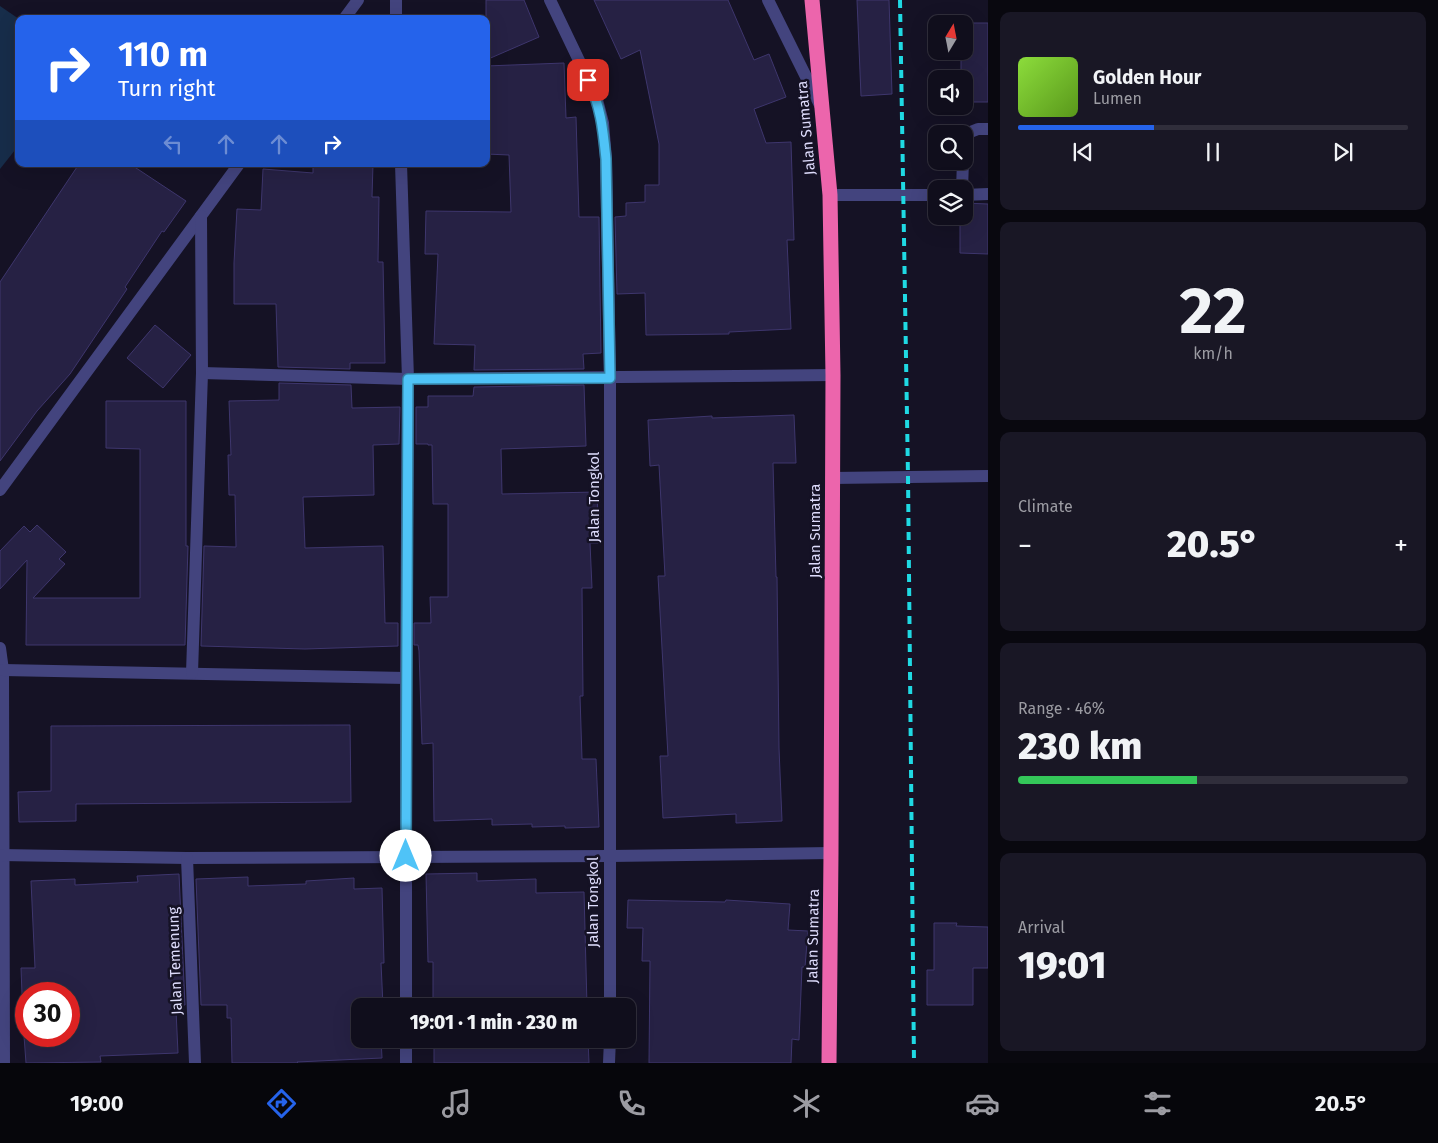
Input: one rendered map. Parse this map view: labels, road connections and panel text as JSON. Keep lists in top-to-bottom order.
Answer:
{
  "streets": {
    "highway": ["Jalan Sumatra"],
    "street": ["Jalan Tongkol", "Jalan Temenung"]
  },
  "north": "top",
  "page": {
    "turn": ["110 m", "Turn right"],
    "song": ["Golden Hour", "Lumen"],
    "tile": [
      ["22", "km/h"],
      "Climate",
      ["Range · 46%", "230 km"],
      ["Arrival", "19:01"]
    ],
    "heat": ["−", "20.5°", "+"],
    "limit": "30",
    "trip": "19:01 · 1 min · 230 m",
    "tabs": ["19:00", "20.5°"]
  }
}
